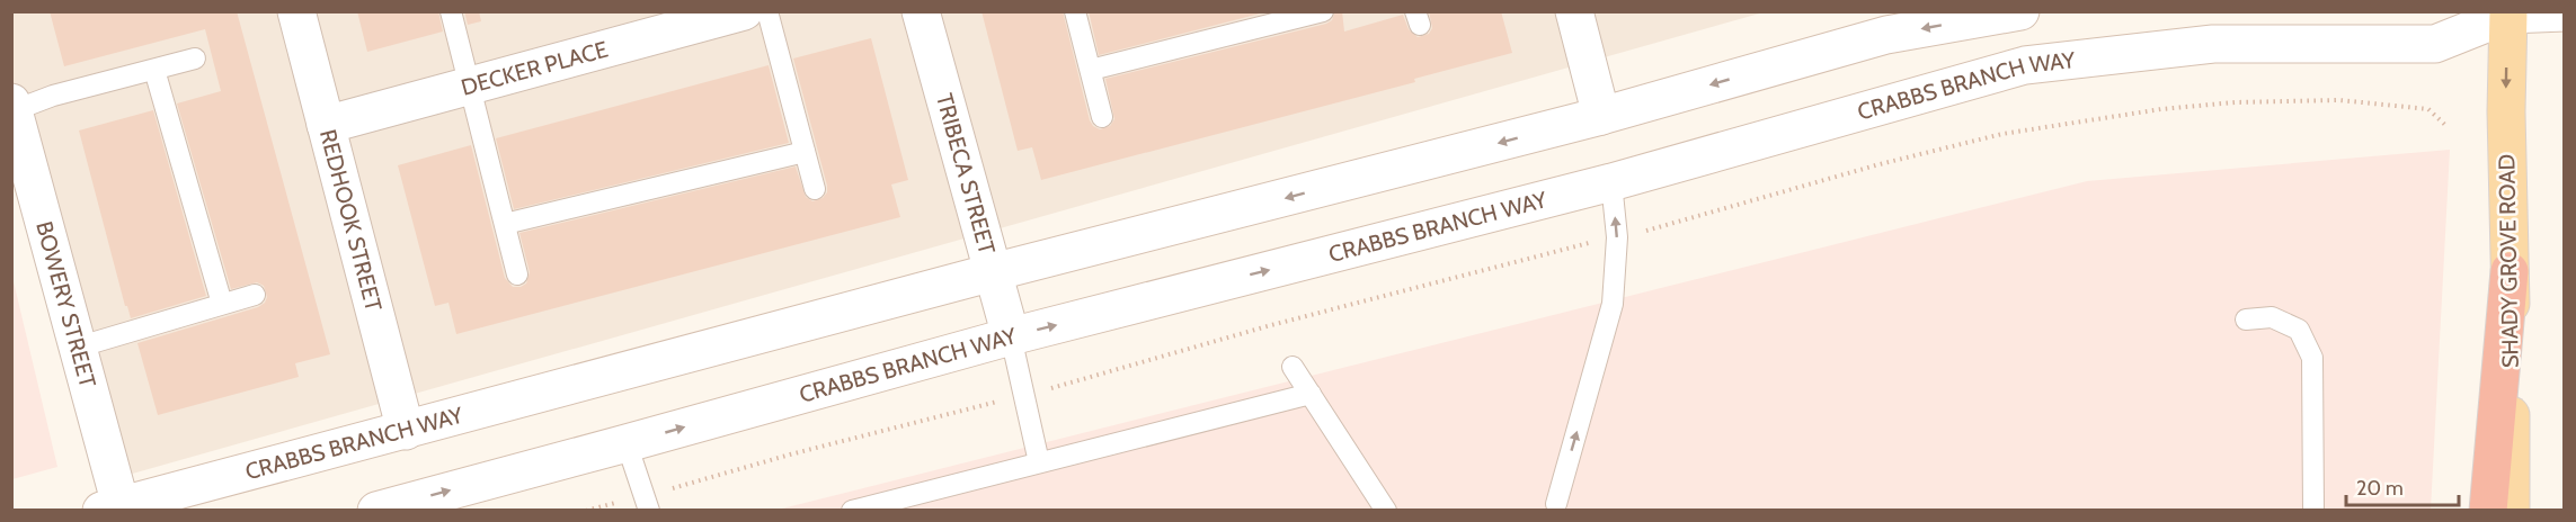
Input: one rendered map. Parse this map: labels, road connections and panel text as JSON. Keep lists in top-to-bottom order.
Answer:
{
  "streets": {
    "main road": [
      "DECKER PLACE",
      "CRABBS BRANCH WAY",
      "TRIBECA STREET",
      "REDHOOK STREET",
      "SHADY GROVE ROAD",
      "BOWERY STREET"
    ]
  },
  "crossings": [
    ["DECKER PLACE", "REDHOOK STREET"],
    ["CRABBS BRANCH WAY", "TRIBECA STREET"],
    ["CRABBS BRANCH WAY", "REDHOOK STREET"],
    ["CRABBS BRANCH WAY", "SHADY GROVE ROAD"],
    ["CRABBS BRANCH WAY", "BOWERY STREET"]
  ],
  "one_way": ["SHADY GROVE ROAD"],
  "scale_bar": "20 m"
}
